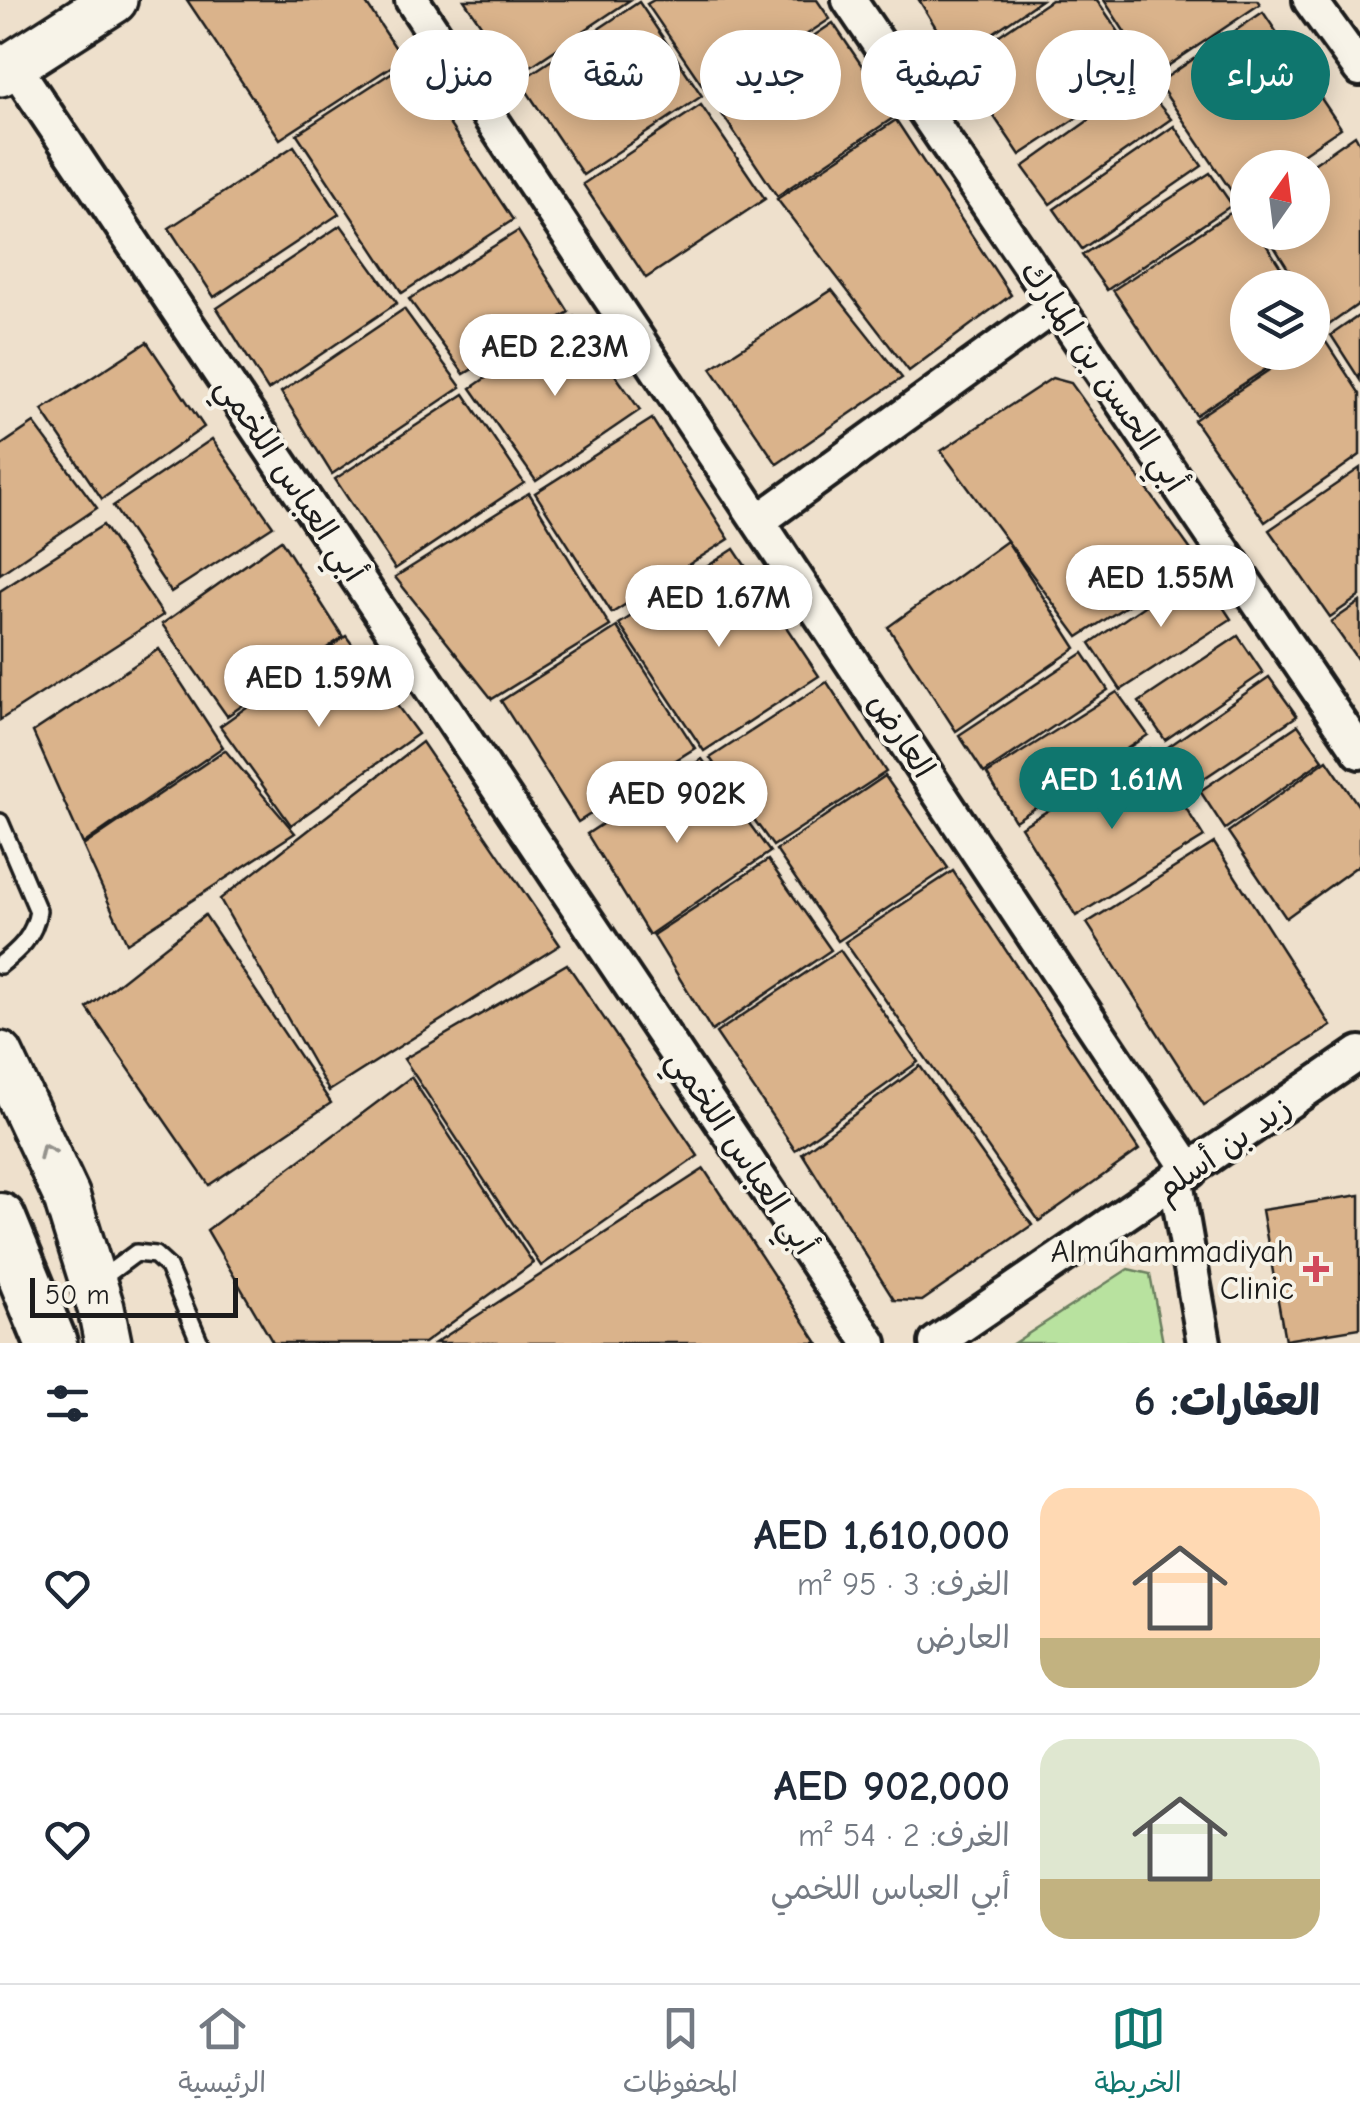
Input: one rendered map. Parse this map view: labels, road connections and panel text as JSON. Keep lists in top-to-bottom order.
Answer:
{
  "streets": {
    "street": [
      "أبي الحسن بن المبارك",
      "أبي العباس اللخمي",
      "العارض",
      "زيد بن أسلم"
    ]
  },
  "crossings": [
    ["العارض", "زيد بن أسلم"]
  ],
  "places": {
    "health": ["Almuhammadiyah Clinic"]
  },
  "scale_bar": "50 m",
  "north": "top",
  "page": {
    "chip": [
      "شراء",
      "إيجار",
      "تصفية",
      "جديد",
      "شقة",
      "منزل"
    ],
    "price": [
      "AED 2.23M",
      "AED 1.55M",
      "AED 1.67M",
      "AED 1.59M",
      "AED 1.61M",
      "AED 902K"
    ],
    "scale": "50 m",
    "heading": "العقارات: 6",
    "list": [
      {
        "name": "AED 1,610,000",
        "note": "الغرف: 3 · 95 m² · العارض"
      },
      {
        "name": "AED 902,000",
        "note": "الغرف: 2 · 54 m² · أبي العباس اللخمي"
      }
    ],
    "tabs": ["الخريطة", "المحفوظات", "الرئيسية"]
  }
}
